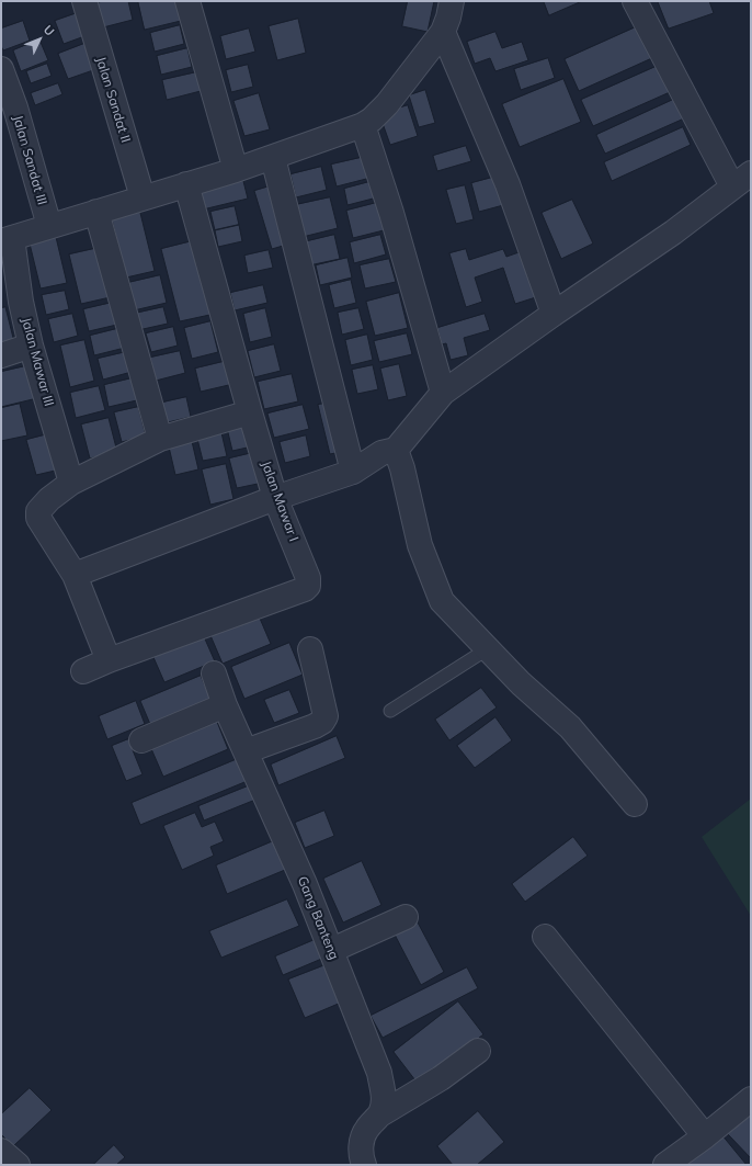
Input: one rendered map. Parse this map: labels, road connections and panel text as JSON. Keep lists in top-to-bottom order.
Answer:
{
  "streets": {
    "street": [
      "Jalan Sandat II",
      "Jalan Sandat III",
      "Jalan Mawar III",
      "Jalan Mawar I",
      "Gang Banteng"
    ]
  },
  "north": "top right"
}
